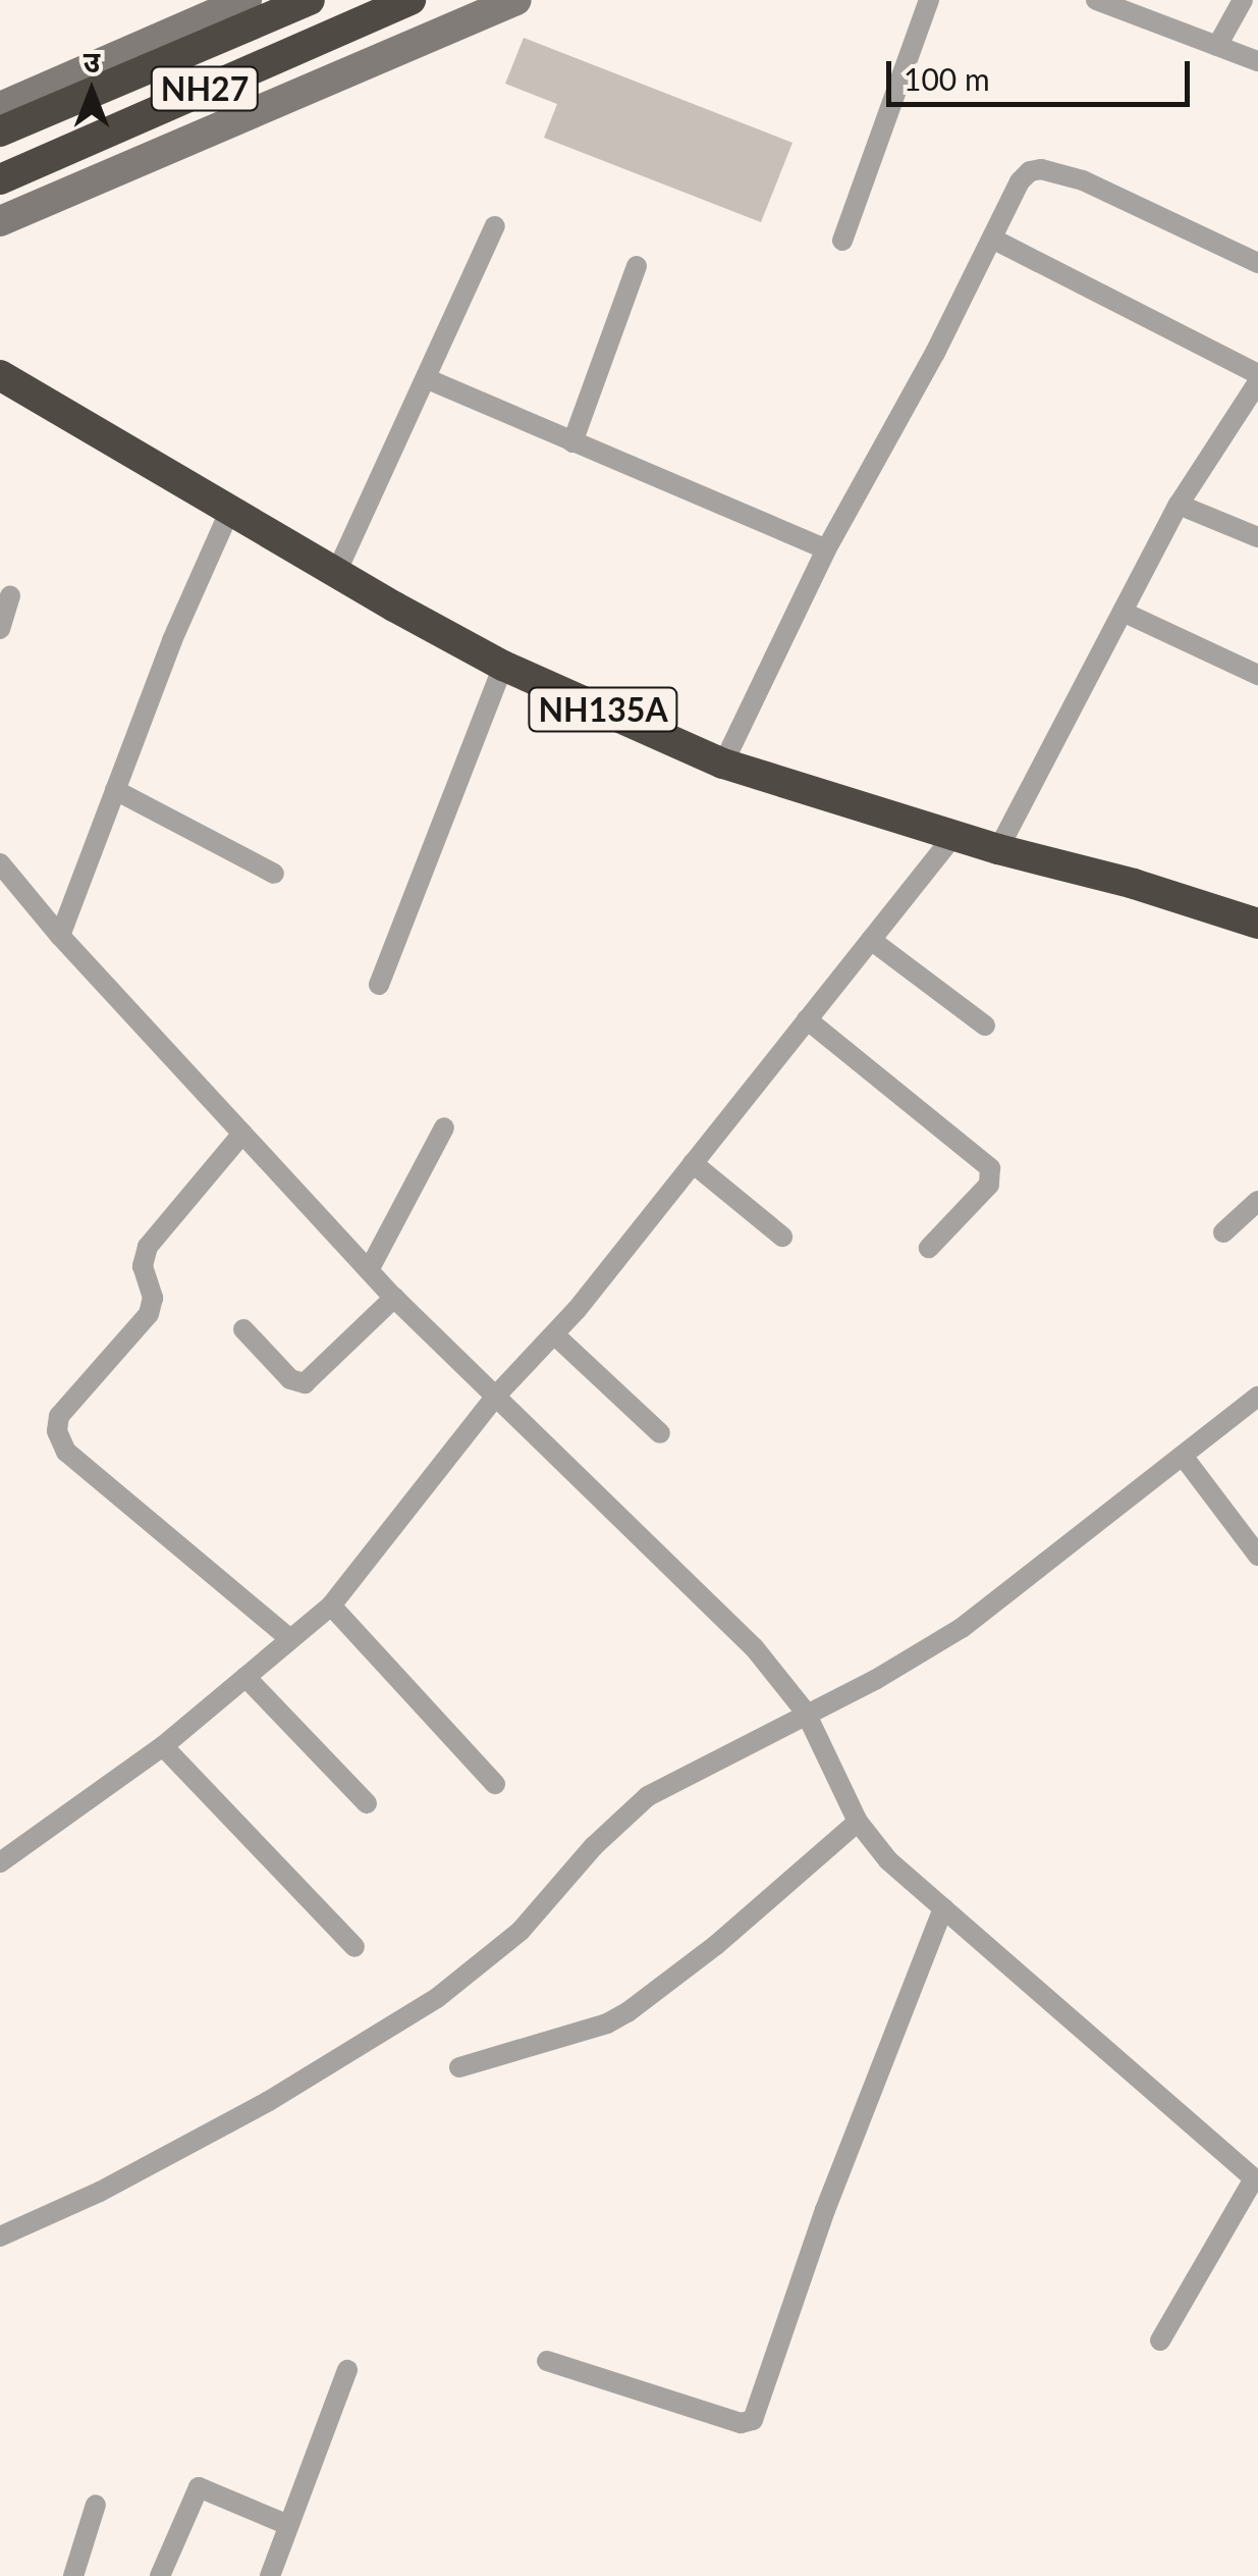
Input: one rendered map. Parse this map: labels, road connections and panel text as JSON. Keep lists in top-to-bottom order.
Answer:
{
  "streets": {
    "highway": ["NH27", "NH135A"]
  },
  "scale_bar": "100 m",
  "north": "top"
}
